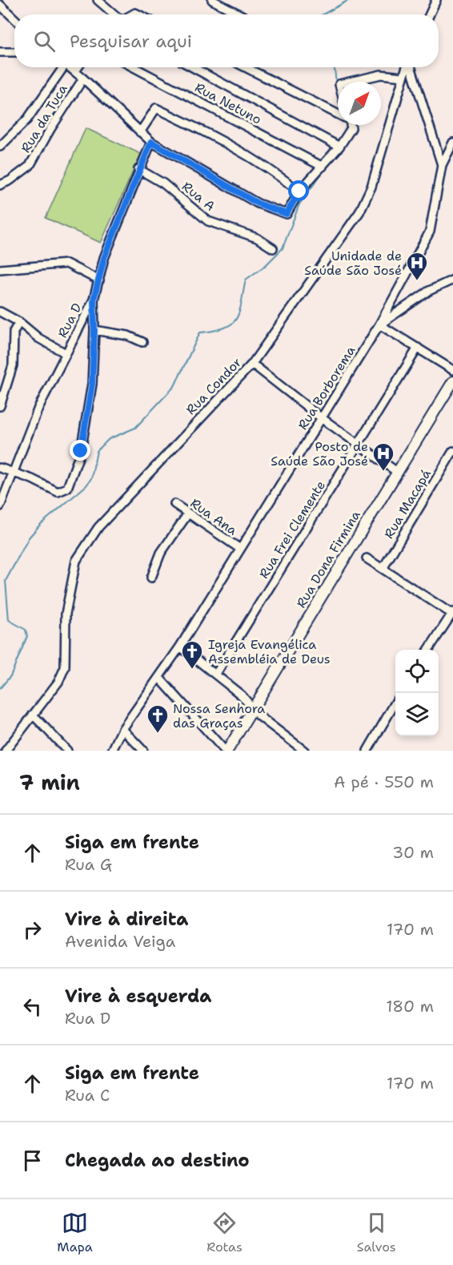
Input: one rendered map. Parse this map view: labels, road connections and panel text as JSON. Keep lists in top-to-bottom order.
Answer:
{
  "streets": {
    "street": [
      "Rua Netuno",
      "Rua da Tuca",
      "Rua A",
      "Rua D",
      "Rua Condor",
      "Rua Borborema",
      "Rua Macapá",
      "Rua Ana",
      "Rua Frei Clemente",
      "Rua Dona Firmina"
    ]
  },
  "crossings": [
    ["Rua A", "Rua D"],
    ["Rua Borborema", "Rua Ana"]
  ],
  "places": {
    "hospital": ["Unidade de Saúde São José", "Posto de Saúde São José"],
    "church": ["Igreja Evangélica Assembléia de Deus", "Nossa Senhora das Graças"]
  },
  "north": "top right",
  "page": {
    "search": "Pesquisar aqui",
    "heading": ["7 min", "A pé · 550 m"],
    "list": [
      ["Siga em frente", "Rua G", "30 m"],
      ["Vire à direita", "Avenida Veiga", "170 m"],
      ["Vire à esquerda", "Rua D", "180 m"],
      ["Siga em frente", "Rua C", "170 m"],
      "Chegada ao destino"
    ],
    "nav": ["Mapa", "Rotas", "Salvos"]
  }
}
